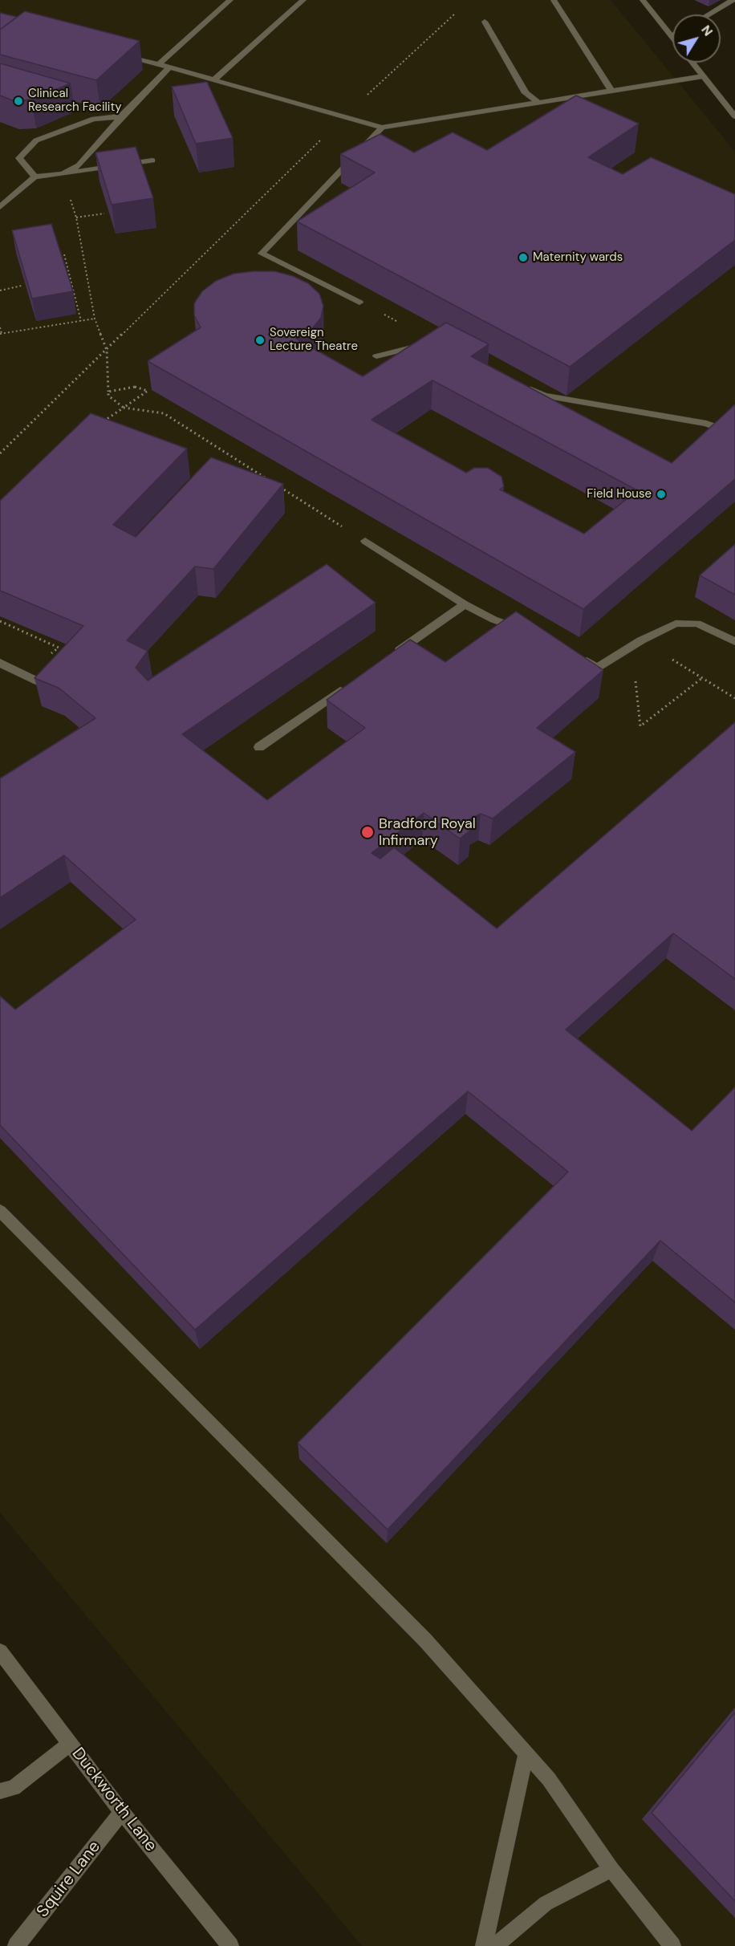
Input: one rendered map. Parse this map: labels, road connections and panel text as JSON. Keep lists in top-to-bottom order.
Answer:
{
  "streets": {
    "street": ["Duckworth Lane", "Squire Lane"]
  },
  "crossings": [
    ["Duckworth Lane", "Squire Lane"]
  ],
  "places": [
    "Clinical Research Facility",
    "Maternity wards",
    "Sovereign Lecture Theatre",
    "Field House",
    "Bradford Royal Infirmary"
  ],
  "north": "top right"
}
